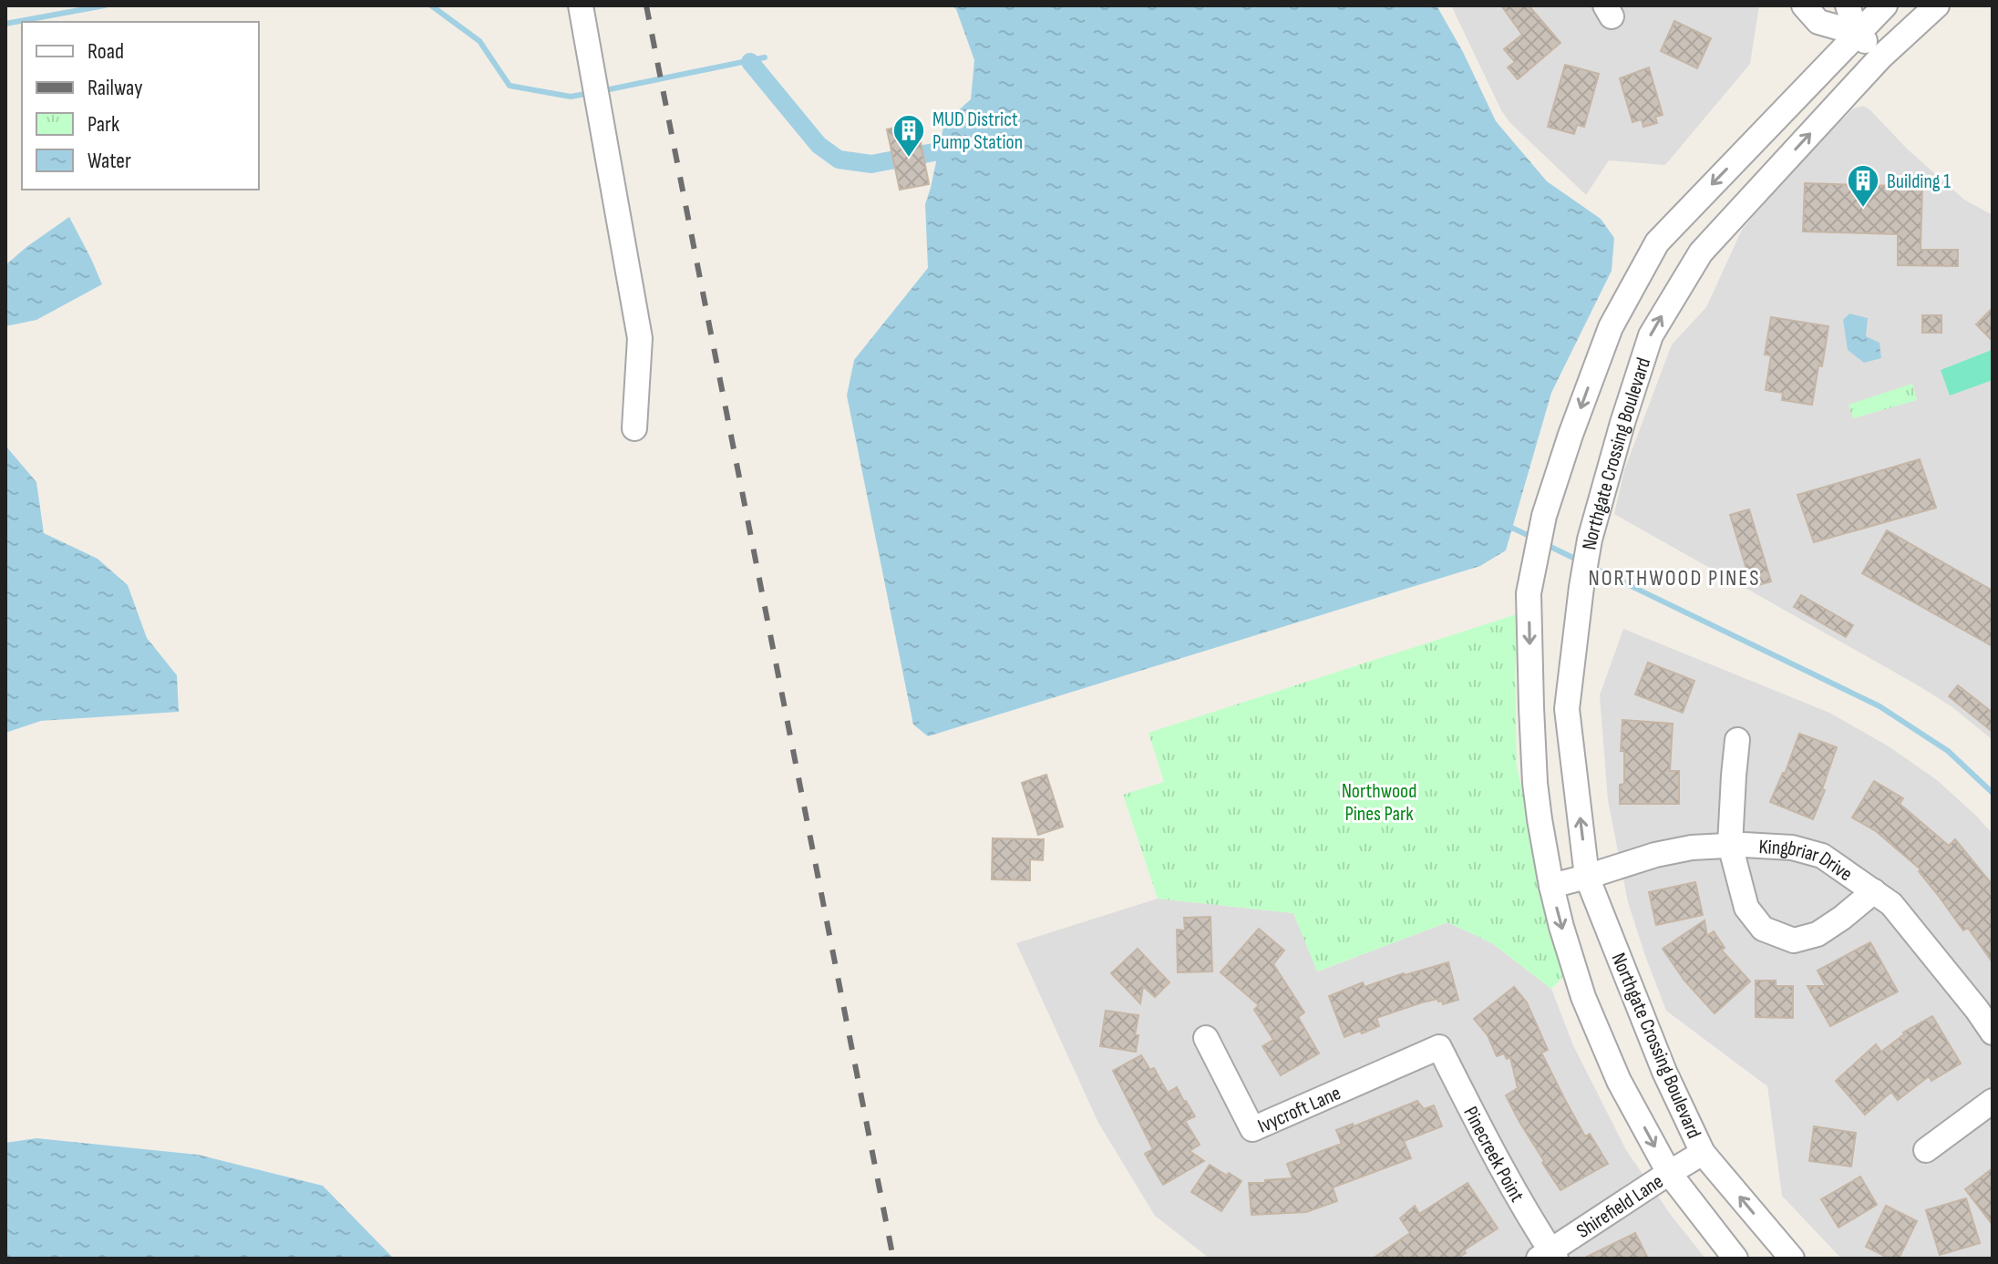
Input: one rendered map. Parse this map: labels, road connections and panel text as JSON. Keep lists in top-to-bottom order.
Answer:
{
  "streets": {
    "street": [
      "Northgate Crossing Boulevard",
      "Kingbriar Drive",
      "Ivycroft Lane",
      "Pinecreek Point",
      "Shirefield Lane"
    ]
  },
  "crossings": [
    ["Northgate Crossing Boulevard", "Kingbriar Drive"],
    ["Northgate Crossing Boulevard", "Shirefield Lane"],
    ["Ivycroft Lane", "Pinecreek Point"],
    ["Pinecreek Point", "Shirefield Lane"]
  ],
  "districts": ["NORTHWOOD PINES"],
  "parks": ["Northwood Pines Park"],
  "places": {
    "building": ["MUD District Pump Station", "Building 1"]
  },
  "legend": [
    "Road",
    "Railway",
    "Park",
    "Water"
  ]
}
